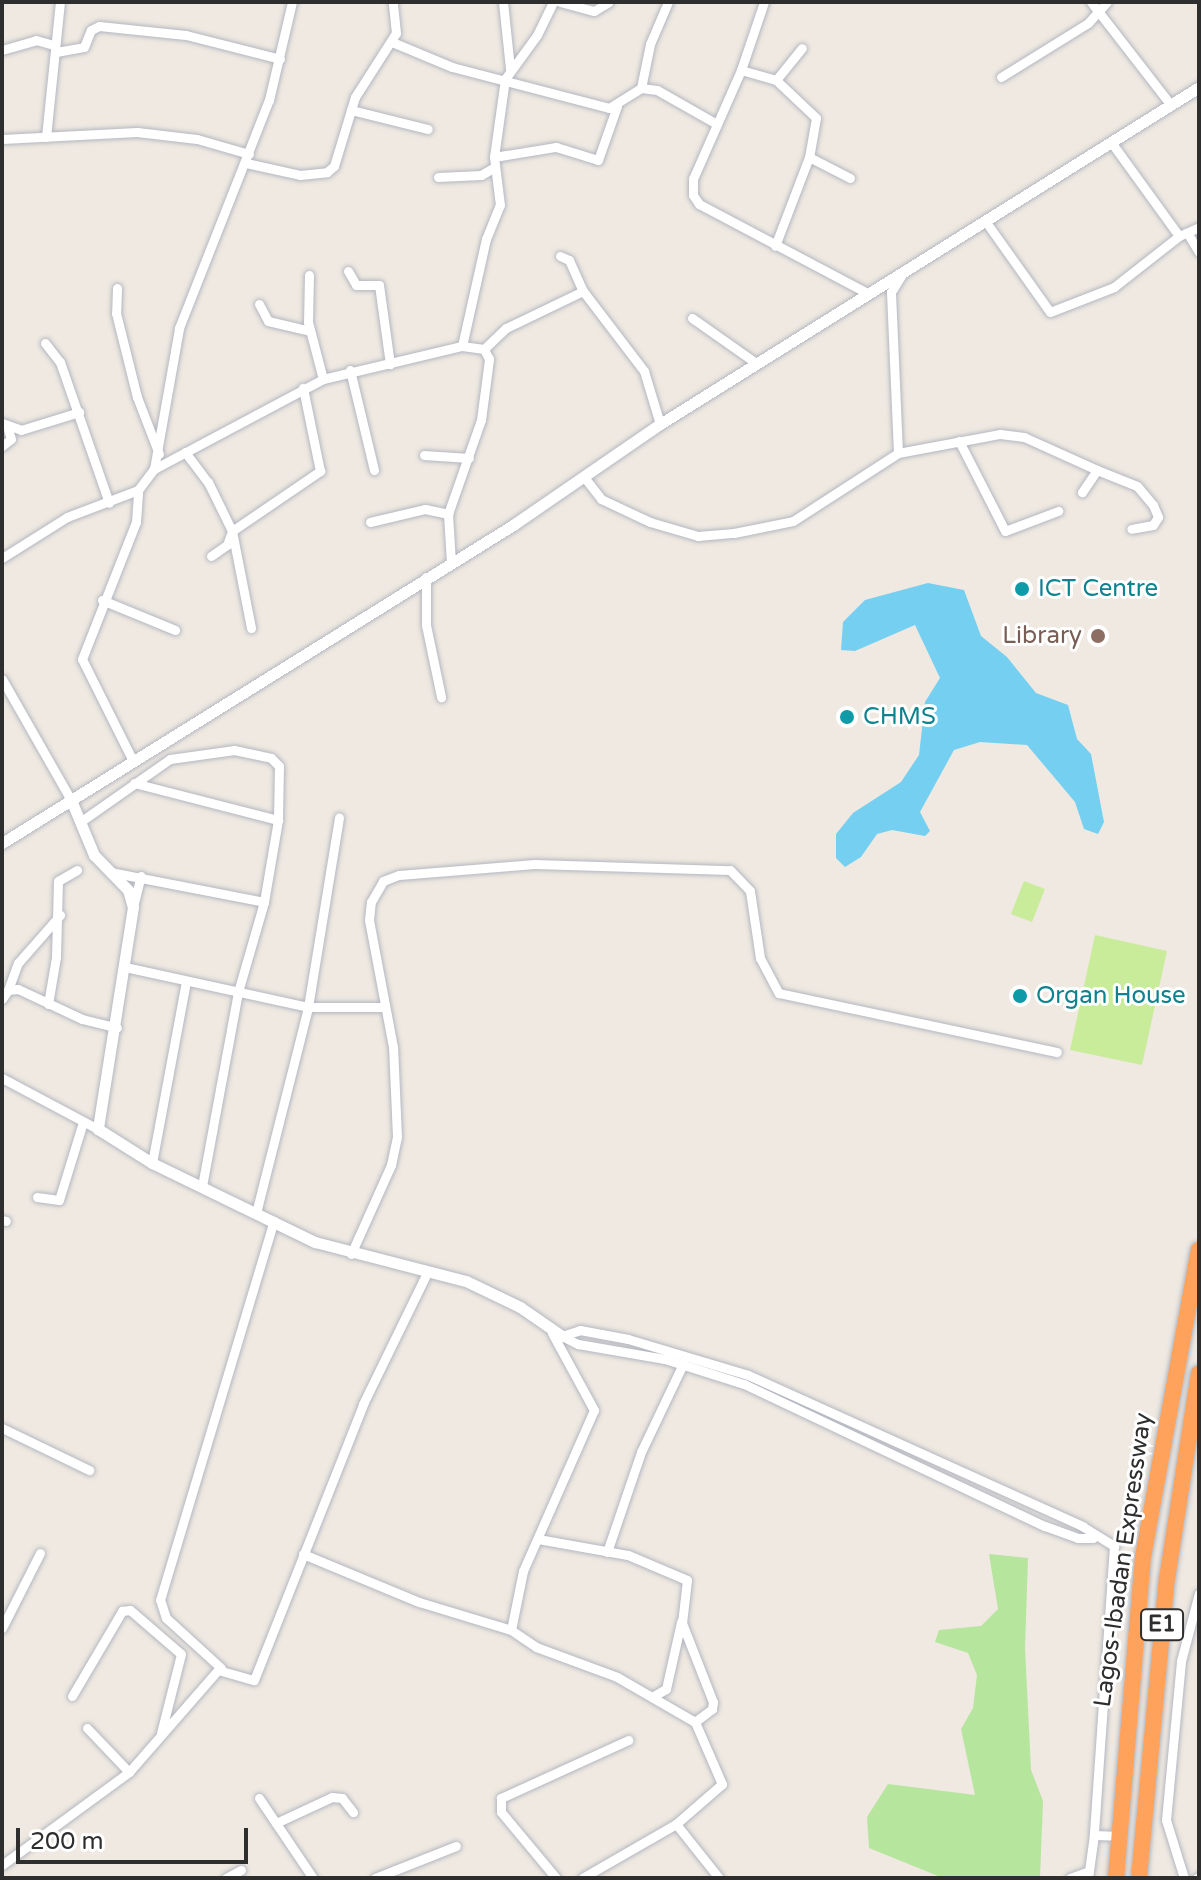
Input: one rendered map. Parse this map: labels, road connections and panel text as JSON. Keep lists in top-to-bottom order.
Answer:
{
  "streets": {
    "highway": ["Lagos-Ibadan Expressway", "E1"]
  },
  "places": [
    "ICT Centre",
    "Library",
    "CHMS",
    "Organ House"
  ],
  "scale_bar": "200 m"
}
